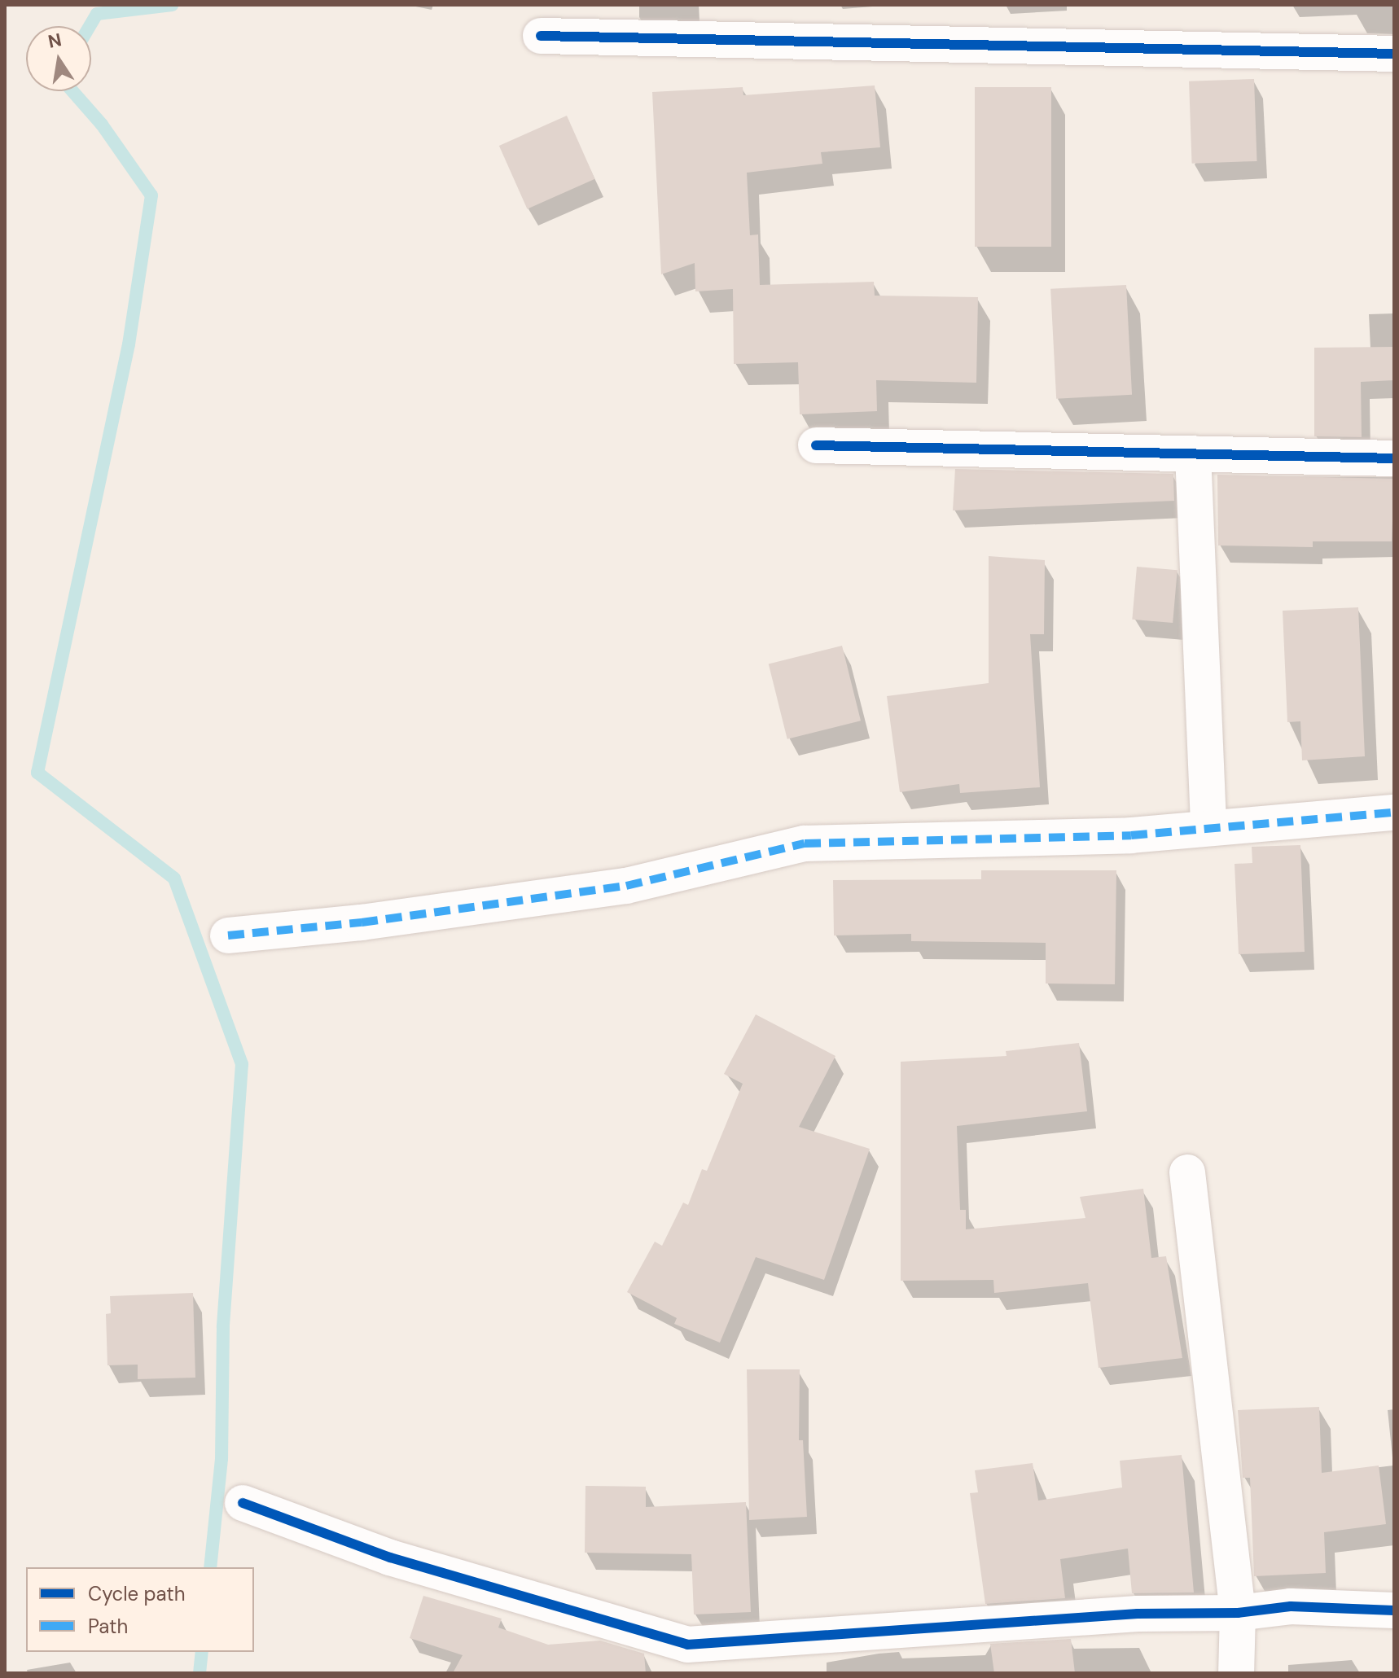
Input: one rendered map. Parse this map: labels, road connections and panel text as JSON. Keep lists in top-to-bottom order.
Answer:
{
  "legend": ["Cycle path", "Path"],
  "north": "top"
}
